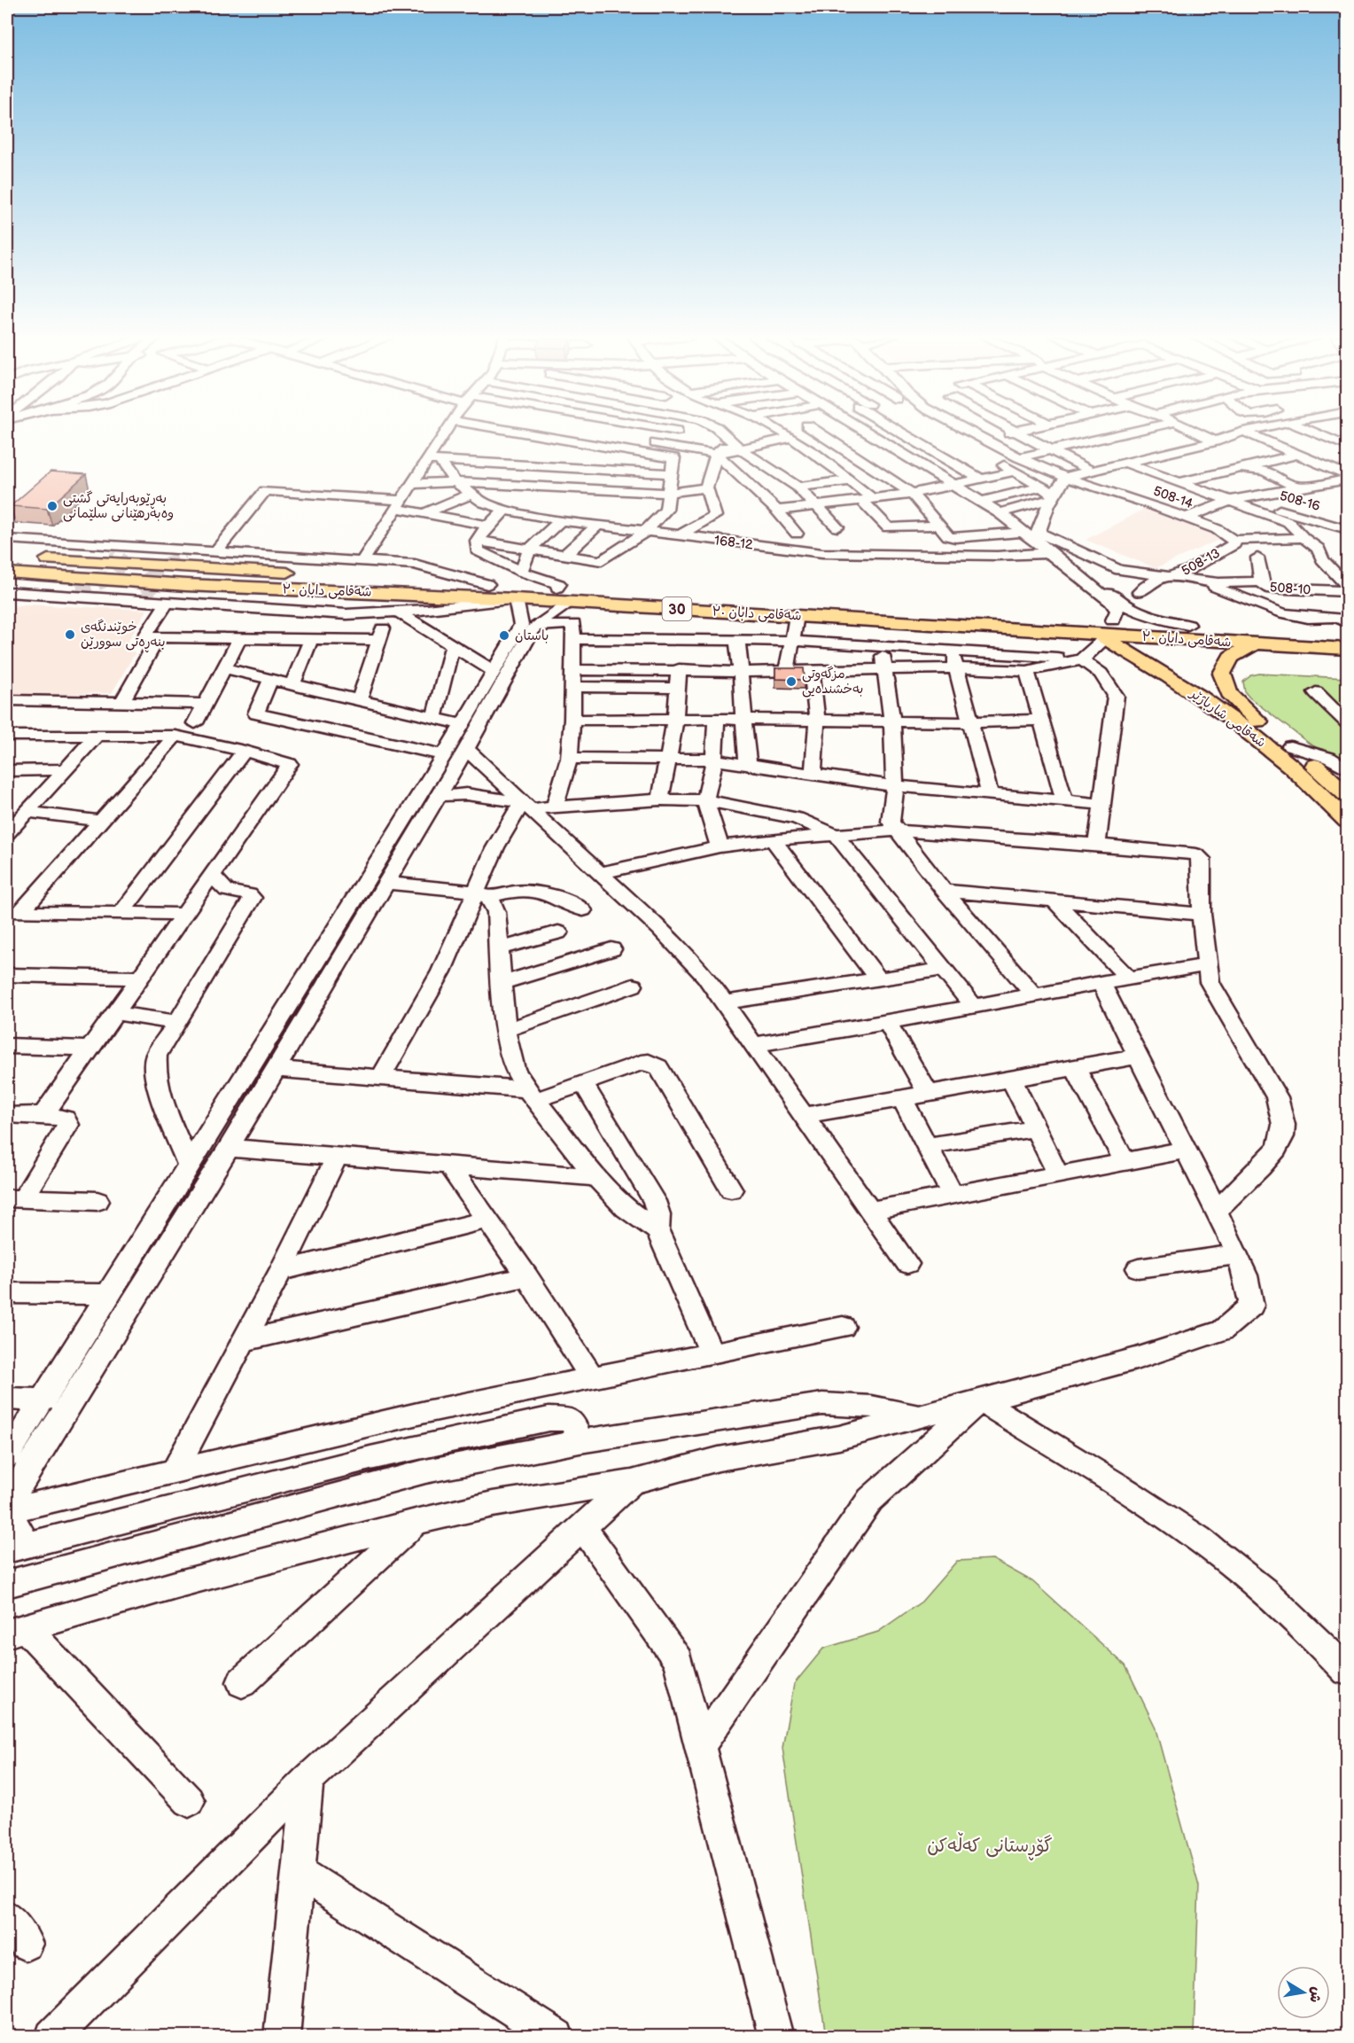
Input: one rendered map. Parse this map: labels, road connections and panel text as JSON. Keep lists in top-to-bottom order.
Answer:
{
  "streets": {
    "main road": ["شەقامی دابان ٣٠", "30", "شەقامی شارباژێر"],
    "street": [
      "508-14",
      "508-16",
      "168-12",
      "508-13",
      "508-10"
    ]
  },
  "crossings": [
    ["508-14", "508-13"],
    ["شەقامی دابان ٣٠", "شەقامی شارباژێر"]
  ],
  "parks": ["گۆڕستانی کەڵەکن"],
  "places": [
    "بەڕێوبەرایەتی گشتی وەبەرهێنانی سلێمانی",
    "خوێندنگەی بنەڕەتی سوورێن",
    "باستان",
    "مزگەوتی بەخشندەیی"
  ],
  "north": "right"
}
